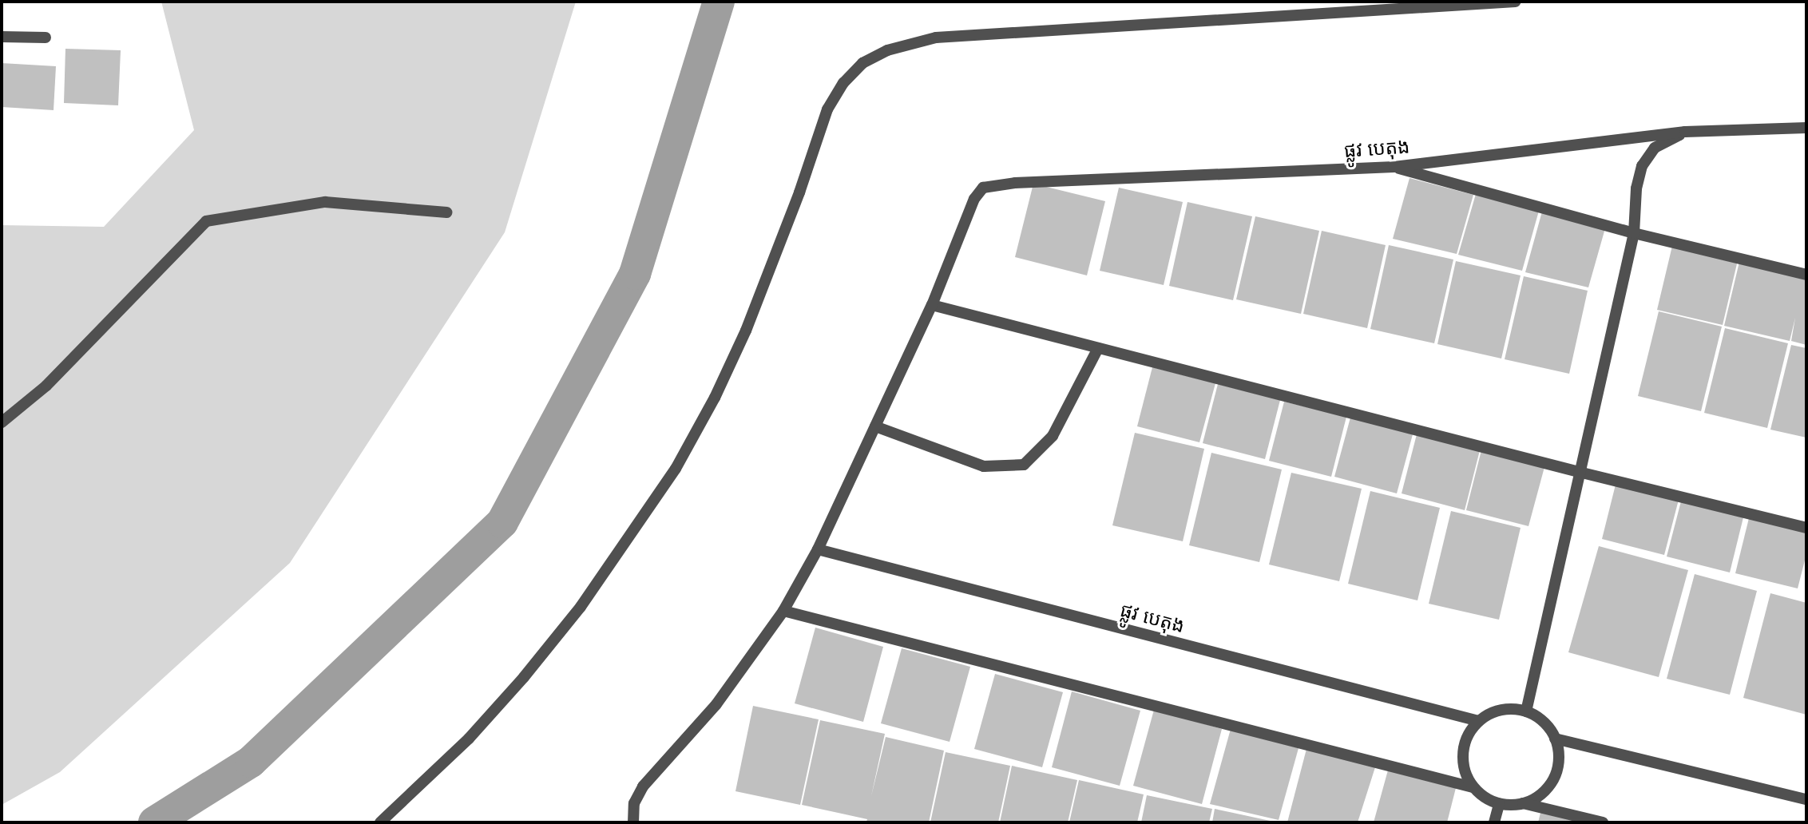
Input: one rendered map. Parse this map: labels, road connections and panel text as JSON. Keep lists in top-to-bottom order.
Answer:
{
  "streets": {
    "street": ["ផ្លូវ បេតុង"]
  }
}
